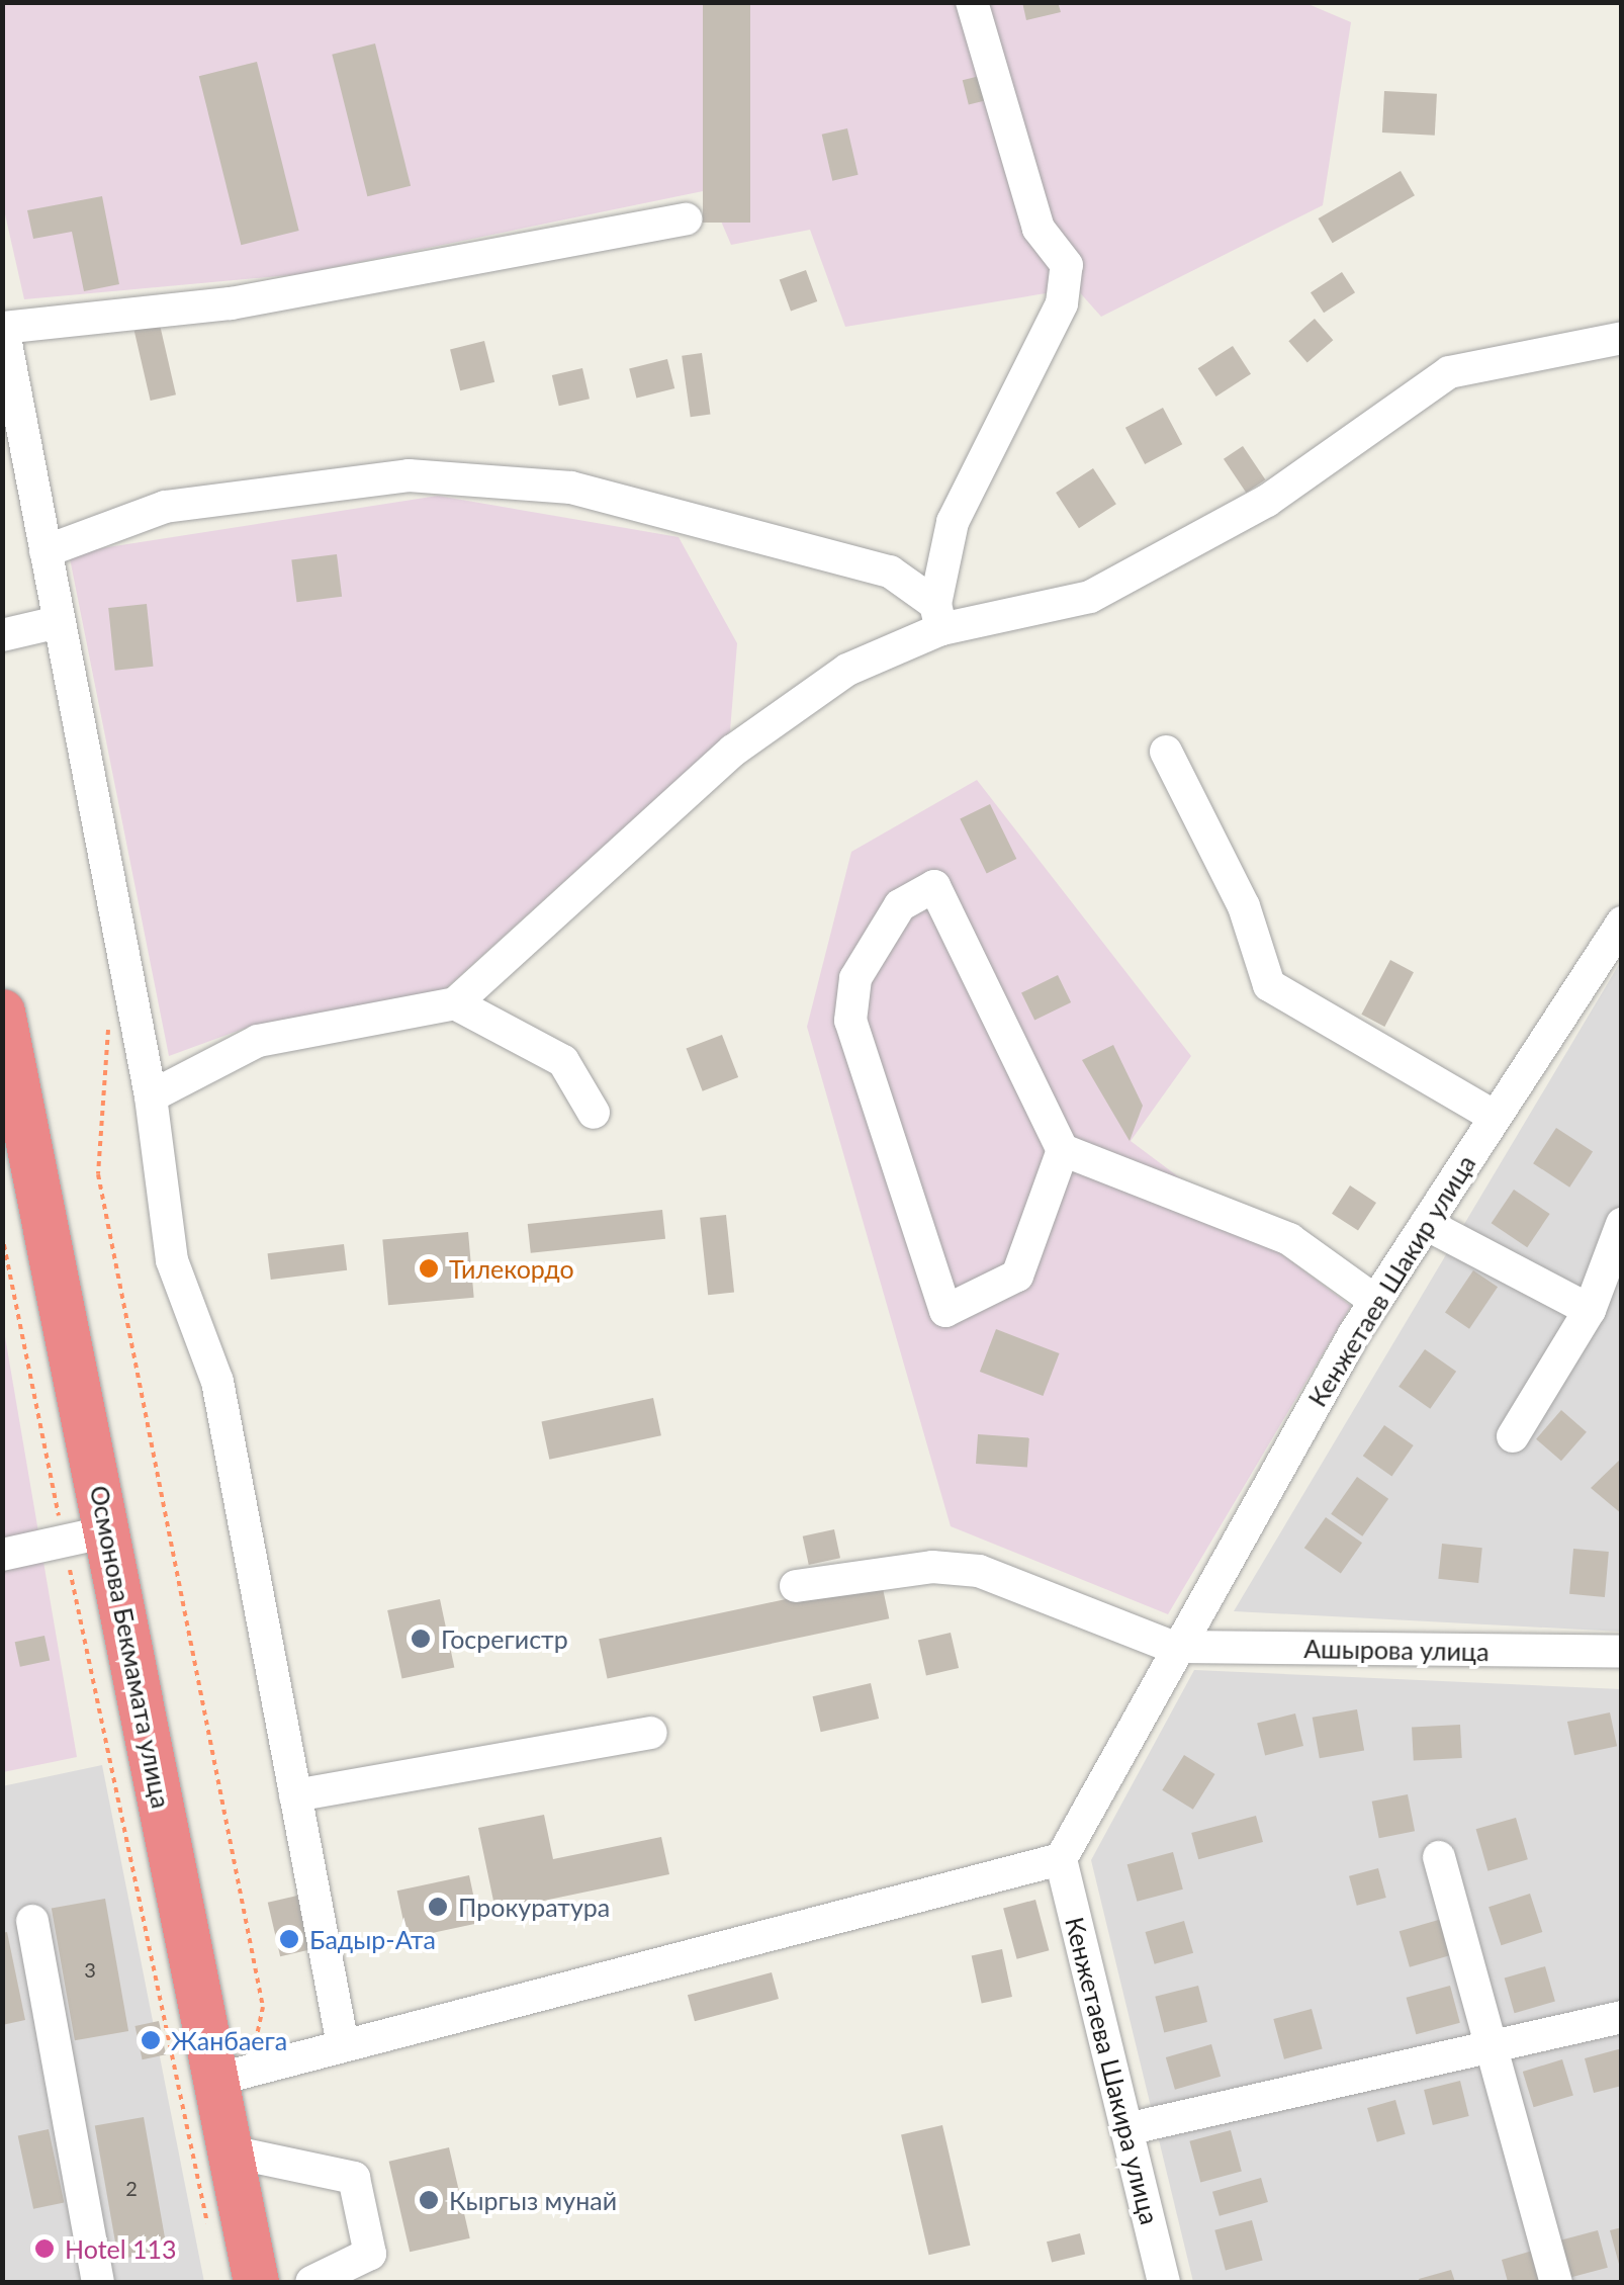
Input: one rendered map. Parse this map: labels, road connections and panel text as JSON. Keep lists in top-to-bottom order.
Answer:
{
  "streets": {
    "highway": ["Осмонова Бекмамата улица"],
    "street": ["Кенжетаев Шакир улица", "Ашырова улица", "Кенжетаева Шакира улица"]
  },
  "crossings": [
    ["Кенжетаев Шакир улица", "Ашырова улица"],
    ["Кенжетаев Шакир улица", "Кенжетаева Шакира улица"]
  ],
  "places": [
    "Тилекордо",
    "Госрегистр",
    "Прокуратура",
    "Бадыр-Ата",
    "Жанбаега",
    "Кыргыз мунай",
    "Hotel 113"
  ],
  "house_numbers": ["3", "2"]
}
